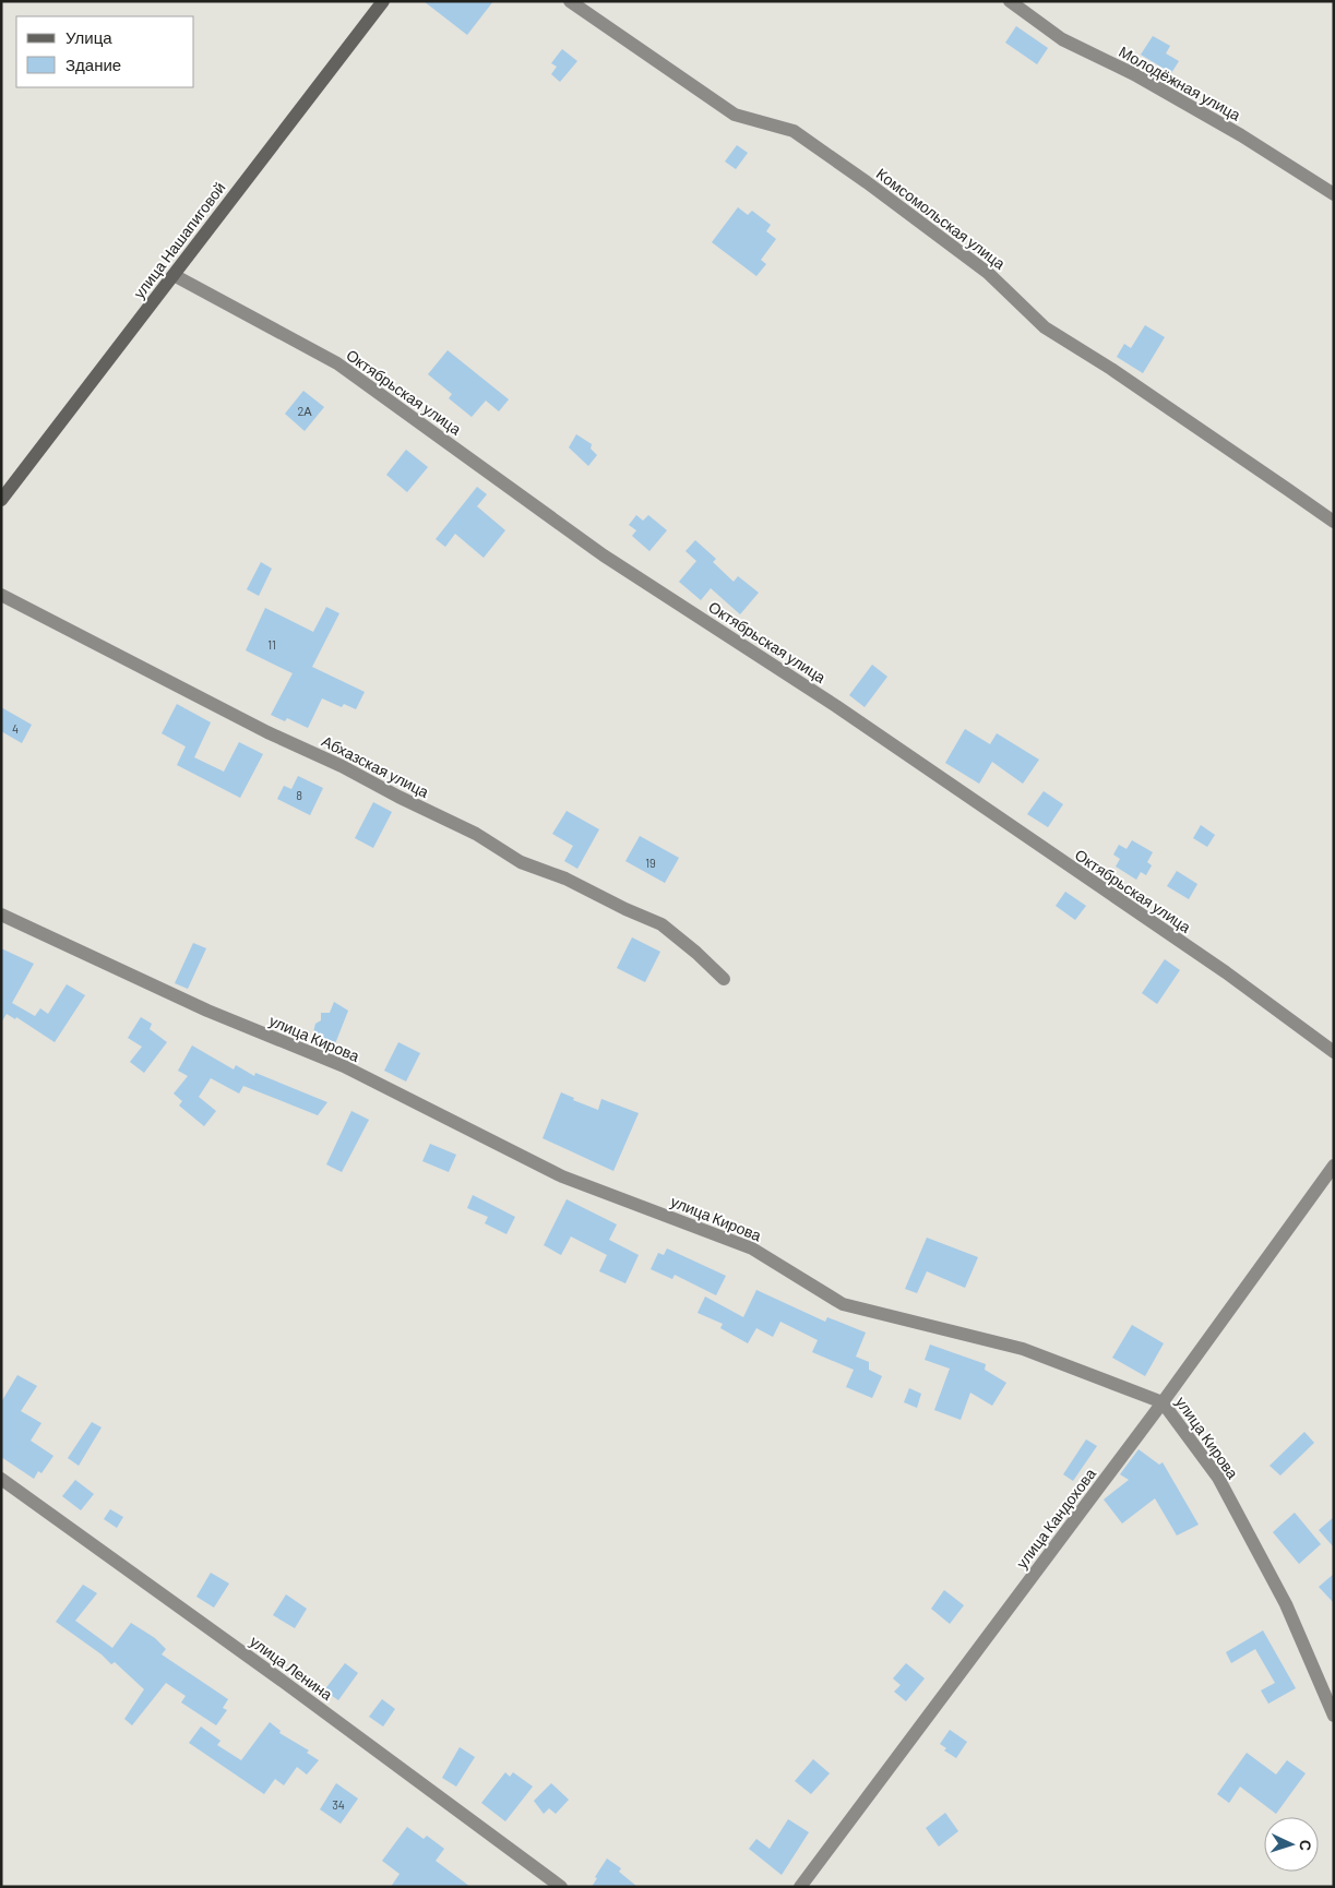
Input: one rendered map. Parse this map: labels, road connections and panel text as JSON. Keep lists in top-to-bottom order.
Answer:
{
  "streets": {
    "street": [
      "Молодёжная улица",
      "Комсомольская улица",
      "улица Нашапиговой",
      "Октябрьская улица",
      "Абхазская улица",
      "улица Кирова",
      "улица Кандохова",
      "улица Ленина"
    ]
  },
  "crossings": [
    ["улица Нашапиговой", "Октябрьская улица"],
    ["улица Кирова", "улица Кандохова"]
  ],
  "house_numbers": [
    "2А",
    "11",
    "4",
    "8",
    "19",
    "34"
  ],
  "legend": ["Улица", "Здание"],
  "north": "right"
}
